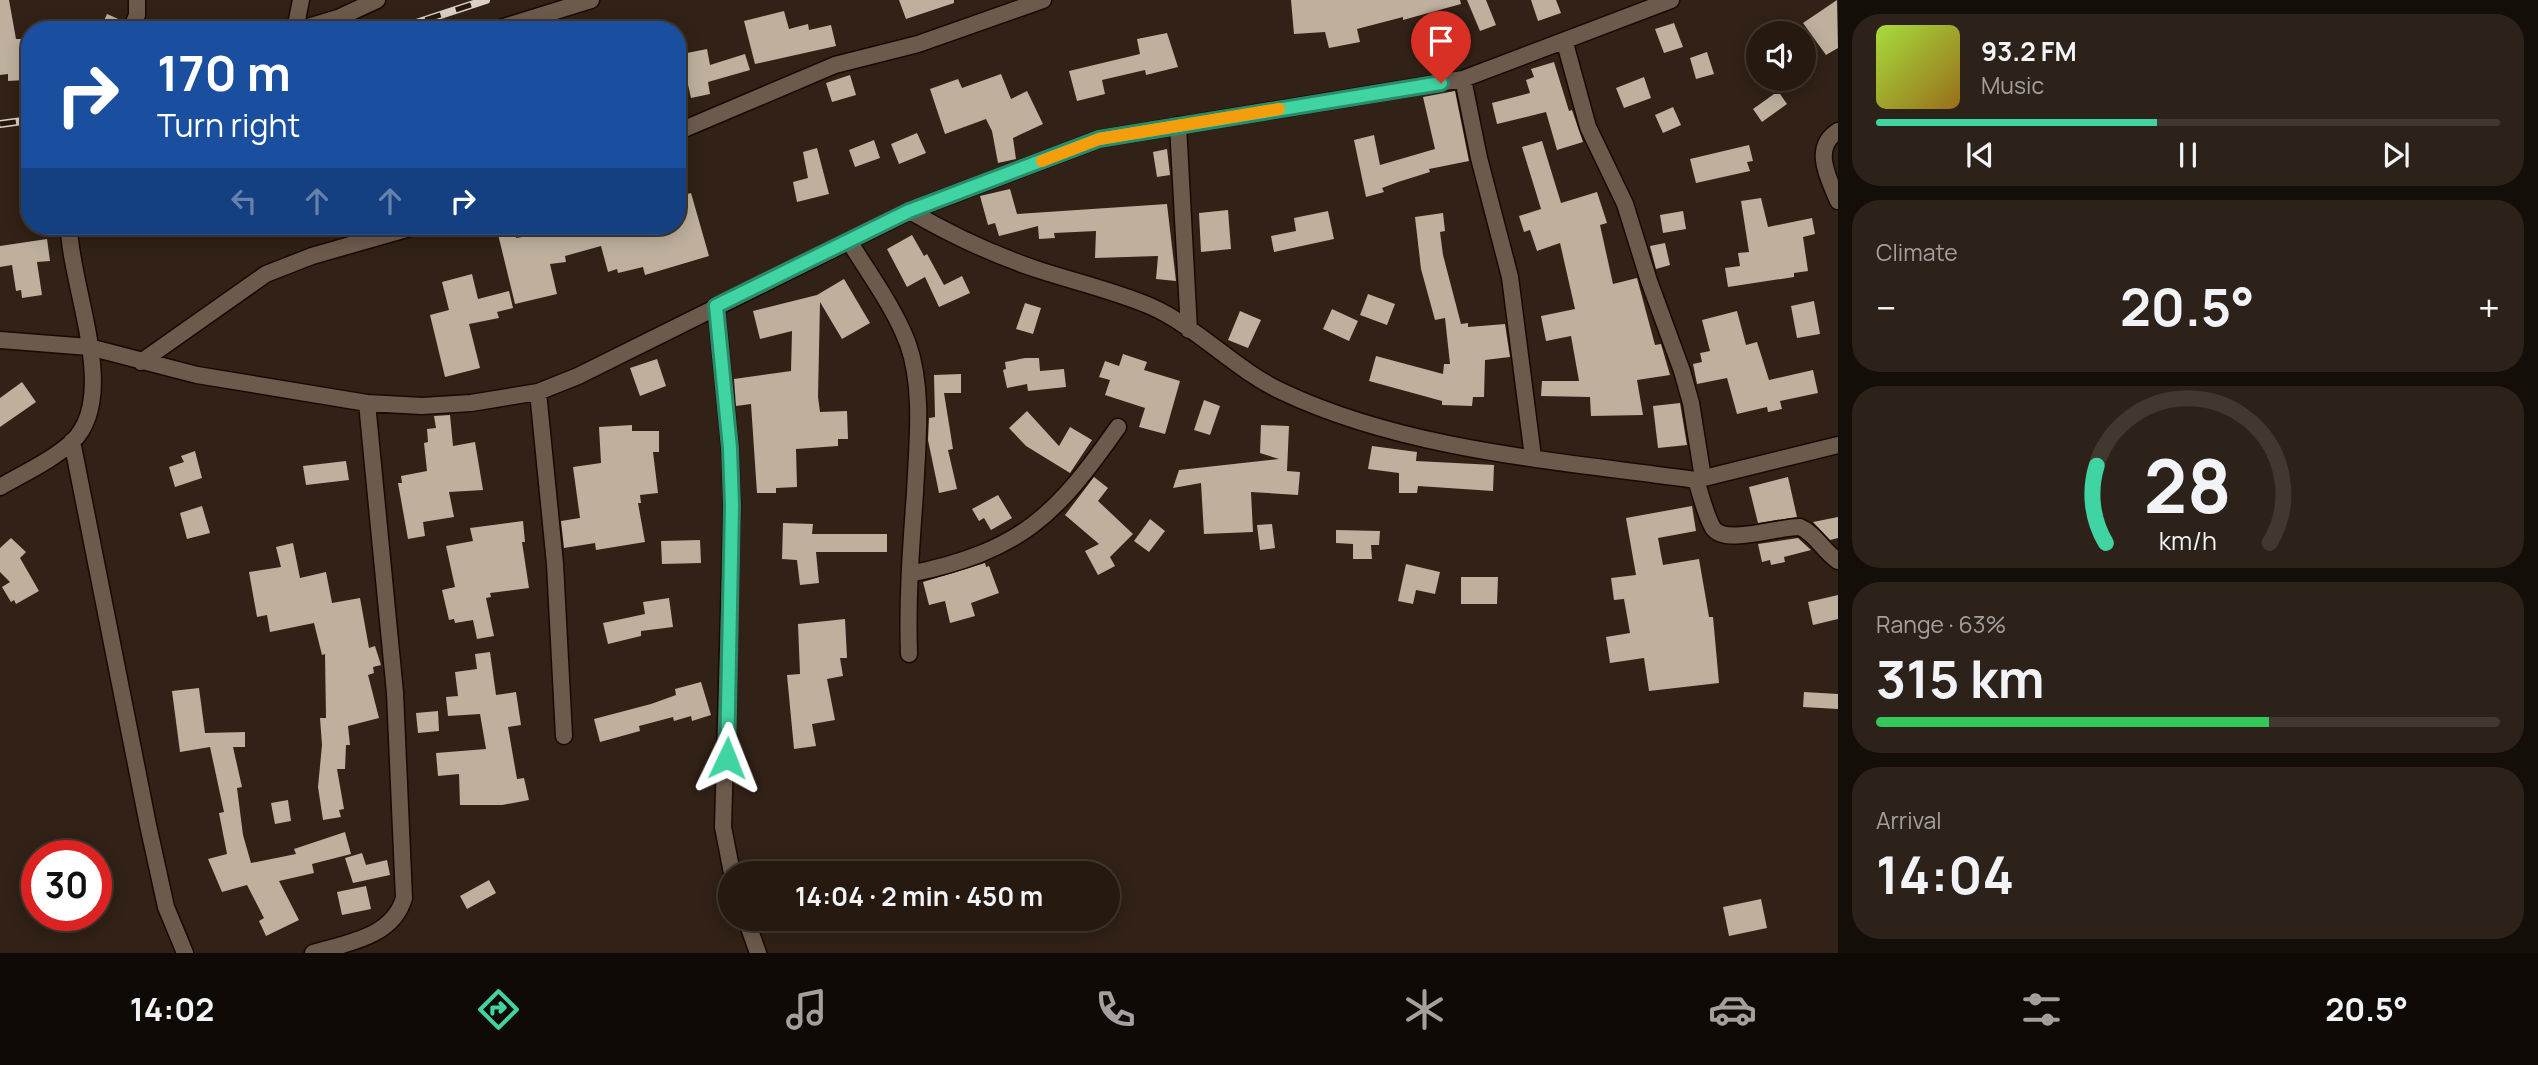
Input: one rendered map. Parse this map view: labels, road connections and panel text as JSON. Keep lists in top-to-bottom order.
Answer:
{
  "page": {
    "turn": ["170 m", "Turn right"],
    "song": ["93.2 FM", "Music"],
    "tile": [
      "Climate",
      ["Range · 63%", "315 km"],
      ["Arrival", "14:04"]
    ],
    "heat": ["−", "20.5°", "+"],
    "limit": "30",
    "trip": "14:04 · 2 min · 450 m",
    "tabs": ["14:02", "20.5°"],
    "gauge": ["28", "km/h"]
  }
}
